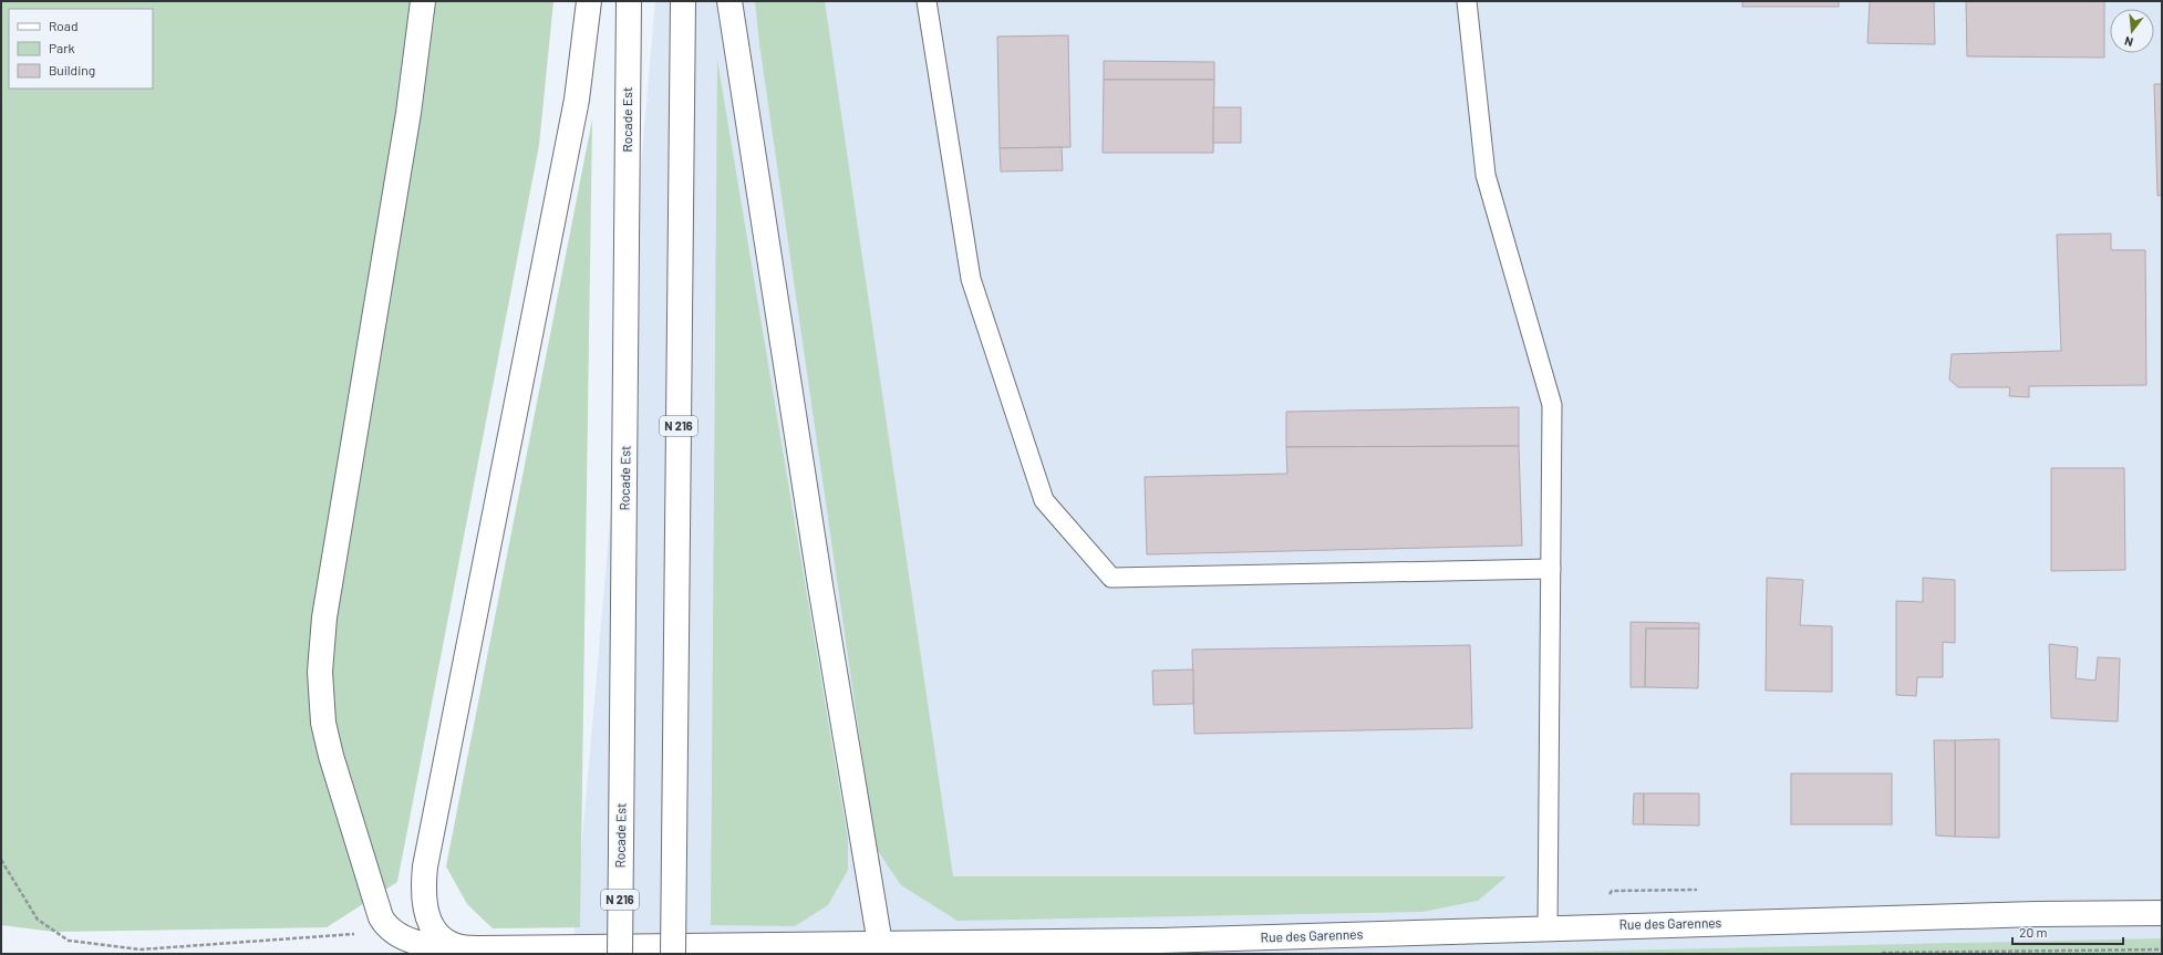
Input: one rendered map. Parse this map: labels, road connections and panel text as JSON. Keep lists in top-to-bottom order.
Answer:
{
  "streets": {
    "main road": ["Rocade Est", "N 216", "Rue des Garennes"]
  },
  "legend": ["Road", "Park", "Building"],
  "scale_bar": "20 m",
  "north": "bottom"
}
